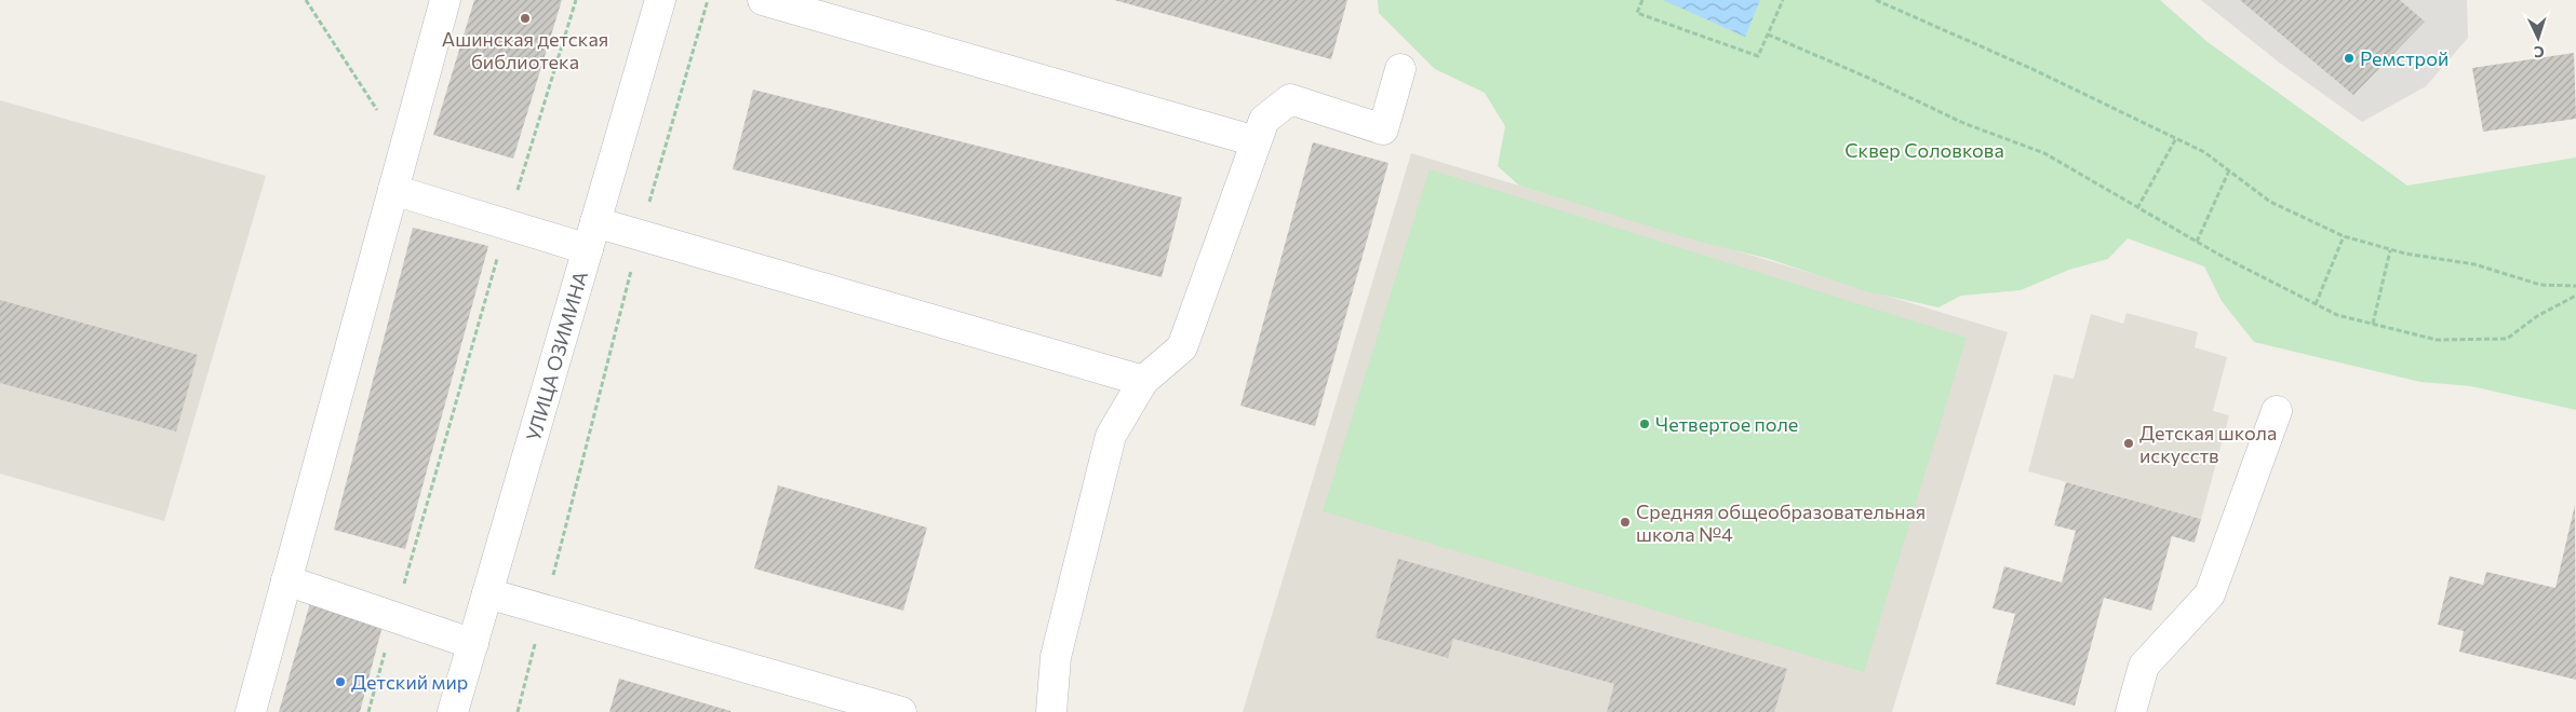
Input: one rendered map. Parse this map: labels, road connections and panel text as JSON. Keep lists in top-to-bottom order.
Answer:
{
  "streets": {
    "street": ["УЛИЦА ОЗИМИНА"]
  },
  "parks": ["Сквер Соловкова"],
  "places": [
    "Ашинская детская библиотека",
    "Ремстрой",
    "Четвертое поле",
    "Детская школа искусств",
    "Средняя общеобразовательная школа №4",
    "Детский мир"
  ],
  "north": "bottom"
}
